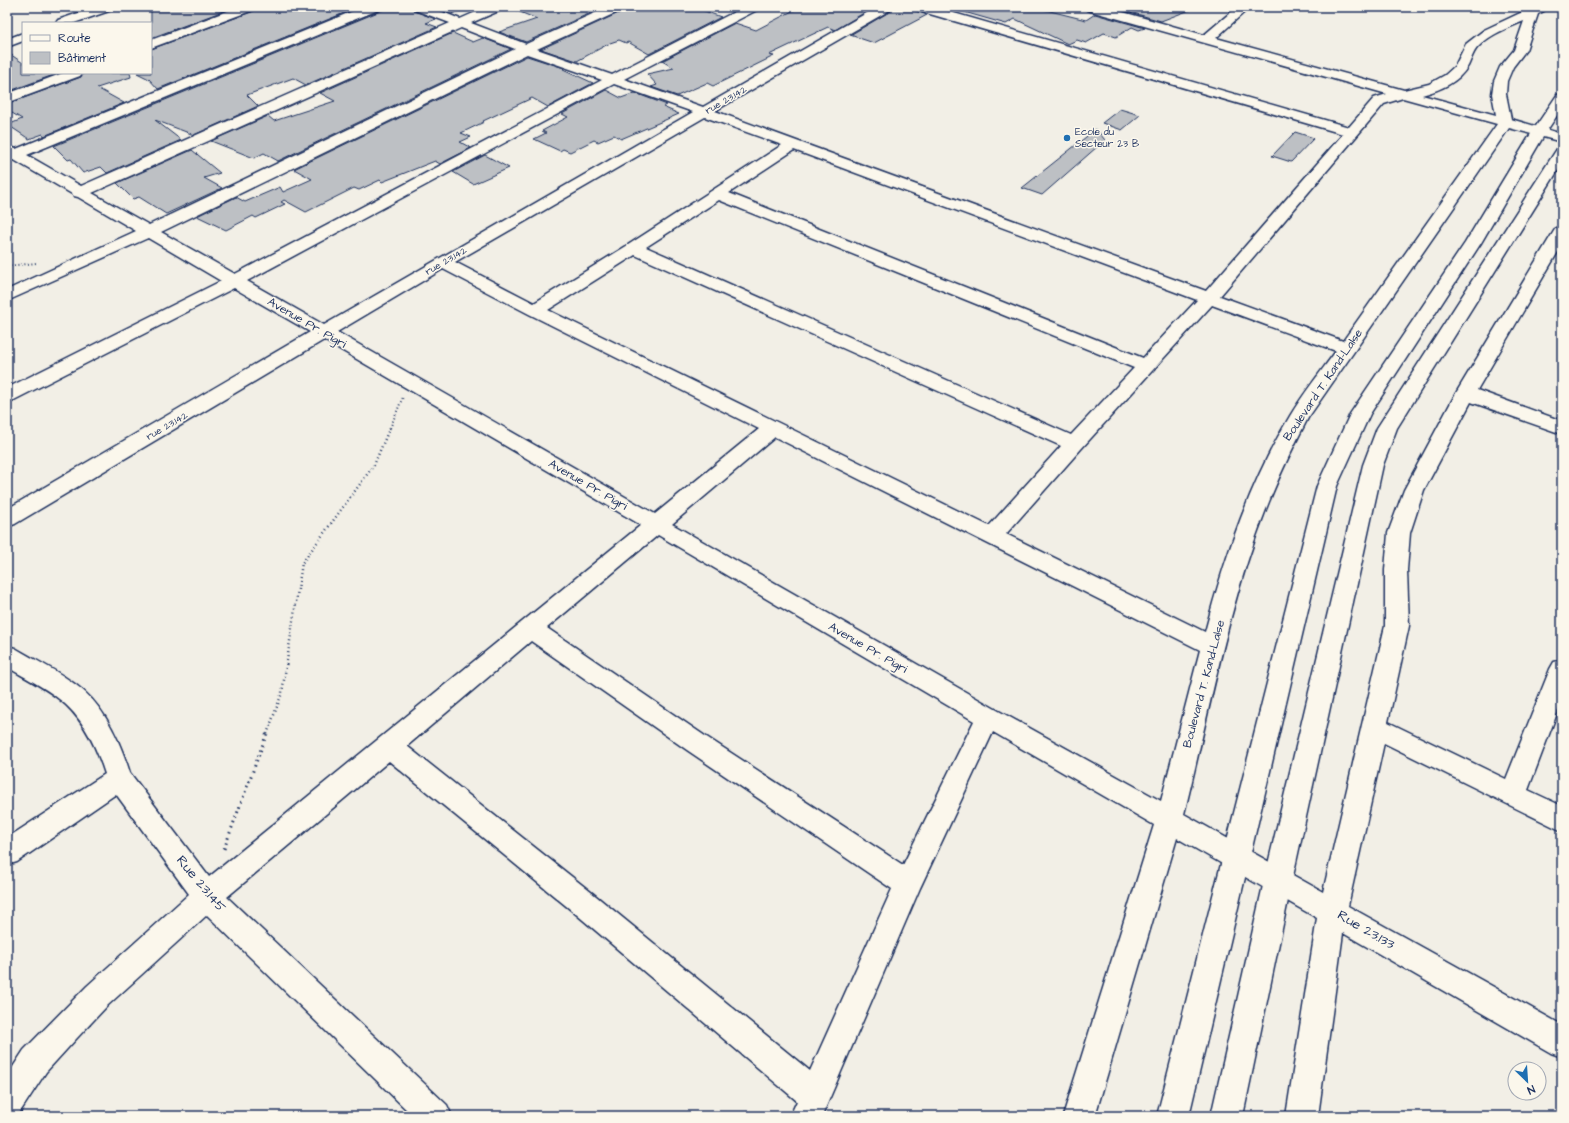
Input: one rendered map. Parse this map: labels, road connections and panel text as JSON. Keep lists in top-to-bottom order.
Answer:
{
  "streets": {
    "street": [
      "rue 23.142",
      "Avenue Pr. Pigri",
      "Boulevard T. Kand-Lalse",
      "Rue 23.145",
      "Rue 23.133"
    ]
  },
  "crossings": [
    ["rue 23.142", "Avenue Pr. Pigri"],
    ["Avenue Pr. Pigri", "Boulevard T. Kand-Lalse"],
    ["Avenue Pr. Pigri", "Rue 23.133"],
    ["Boulevard T. Kand-Lalse", "Rue 23.133"]
  ],
  "places": ["Ecole du Secteur 23 B"],
  "legend": ["Route", "Bâtiment"],
  "north": "bottom right"
}
